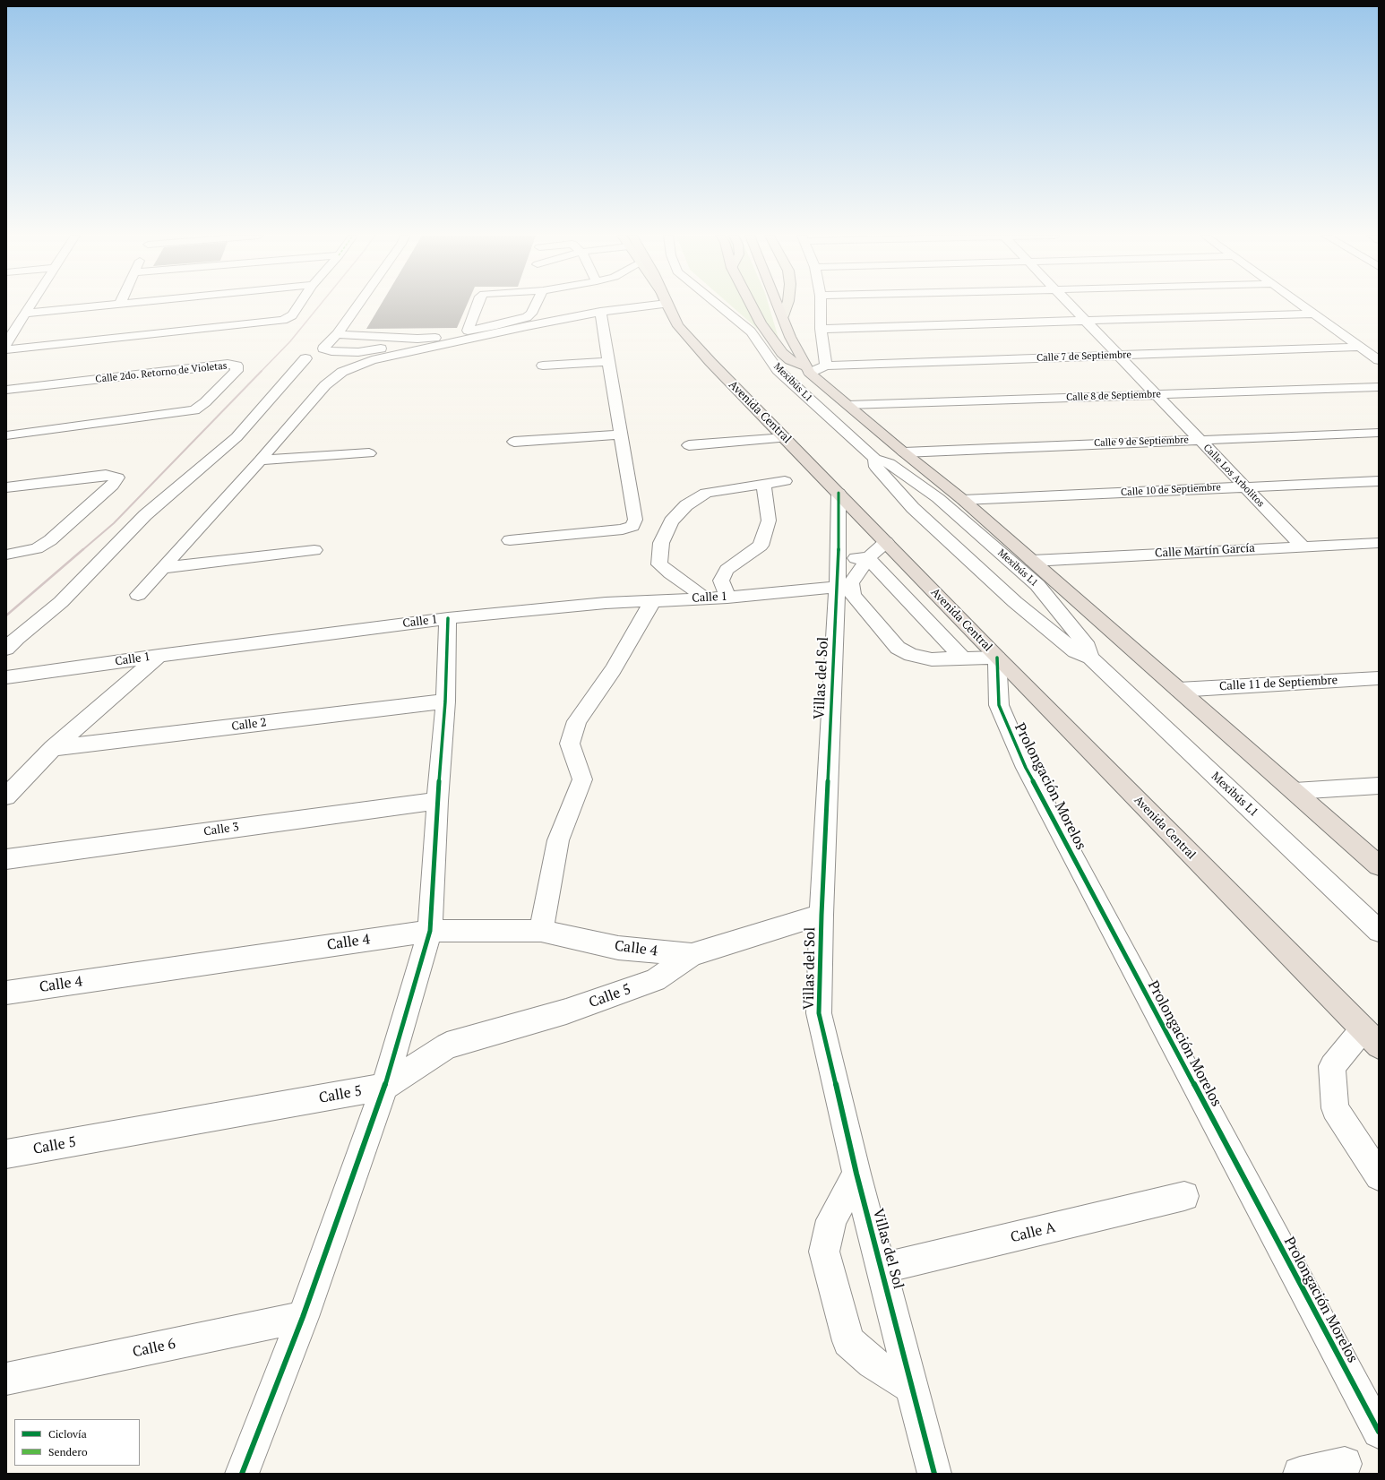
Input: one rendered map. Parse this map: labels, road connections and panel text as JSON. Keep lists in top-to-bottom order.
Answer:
{
  "streets": {
    "highway": ["Avenida Central"],
    "street": [
      "Calle 7 de Septiembre",
      "Calle 2do. Retorno de Violetas",
      "Mexibús L1",
      "Calle 8 de Septiembre",
      "Calle 9 de Septiembre",
      "Calle Los Arbolitos",
      "Calle 10 de Septiembre",
      "Calle Martín García",
      "Calle 1",
      "Villas del Sol",
      "Calle 11 de Septiembre",
      "Calle 2",
      "Prolongación Morelos",
      "Calle 3",
      "Calle 4",
      "Calle 5",
      "Calle A",
      "Calle 6"
    ]
  },
  "crossings": [
    ["Calle 7 de Septiembre", "Calle Los Arbolitos"],
    ["Calle 8 de Septiembre", "Calle Los Arbolitos"],
    ["Avenida Central", "Villas del Sol"],
    ["Avenida Central", "Prolongación Morelos"],
    ["Calle 9 de Septiembre", "Calle Los Arbolitos"],
    ["Calle Los Arbolitos", "Calle 10 de Septiembre"],
    ["Calle Los Arbolitos", "Calle Martín García"],
    ["Calle 1", "Villas del Sol"],
    ["Villas del Sol", "Calle A"],
    ["Calle 4", "Calle 5"]
  ],
  "legend": ["Ciclovía", "Sendero"]
}
